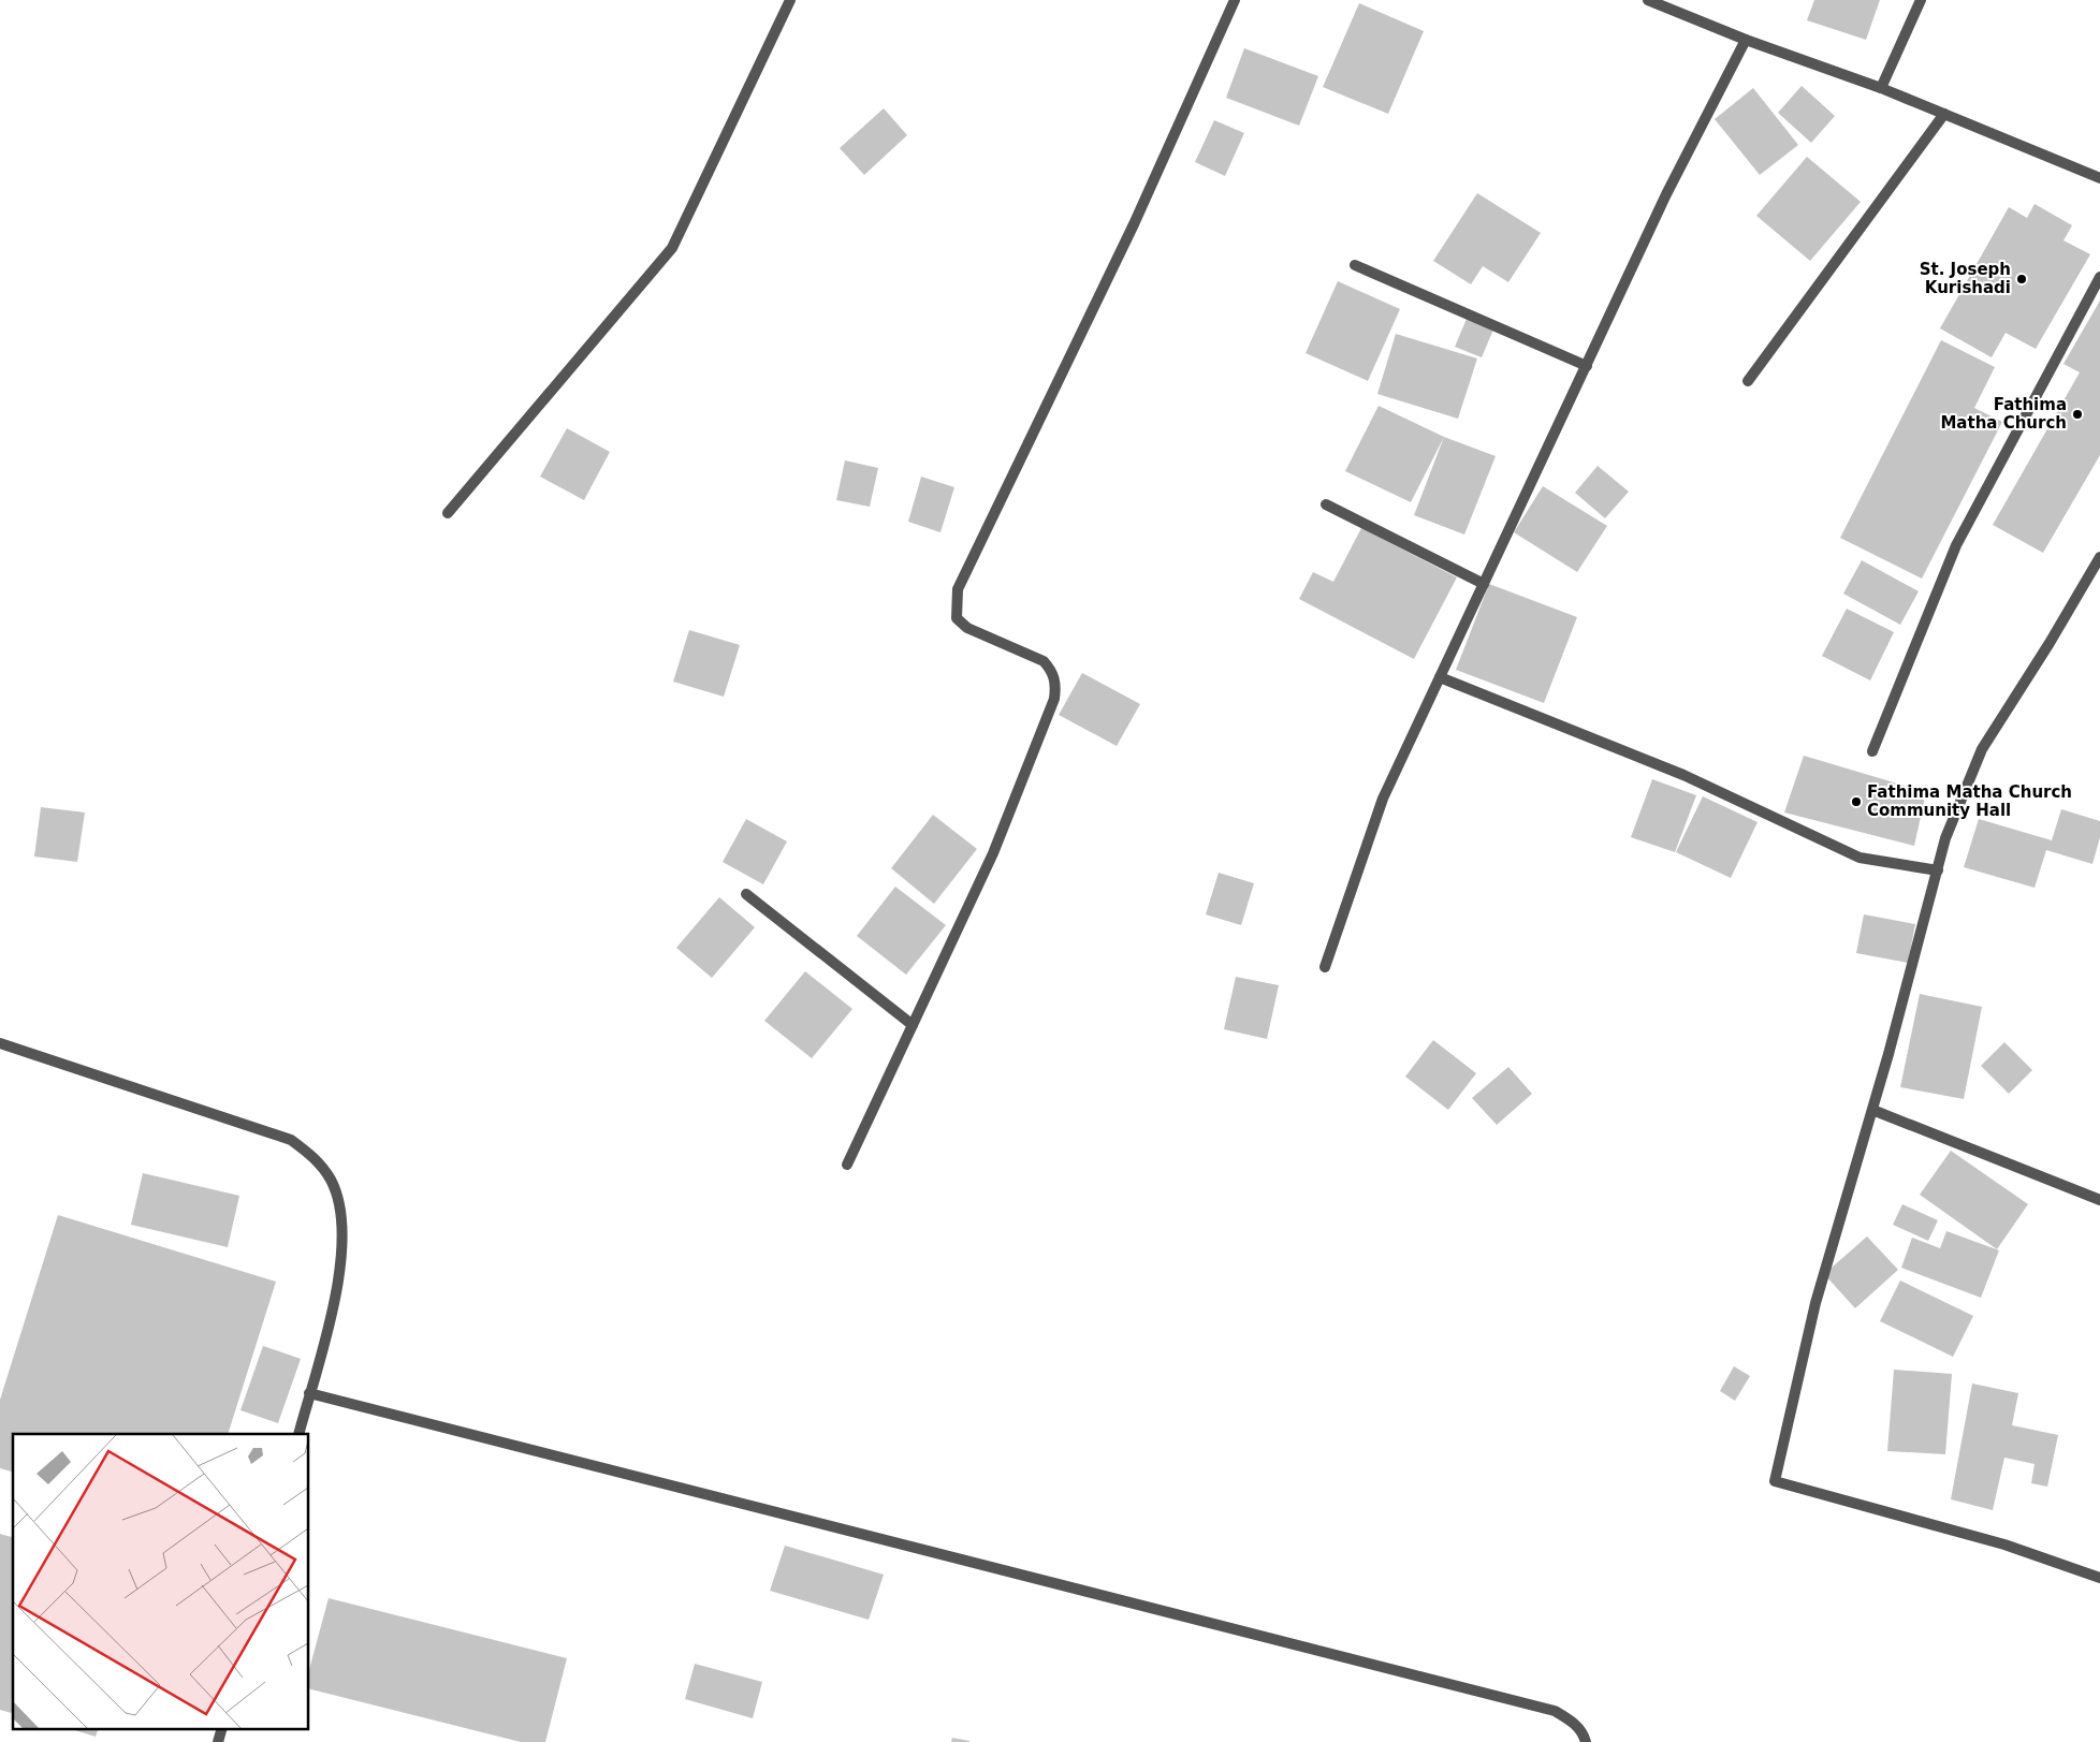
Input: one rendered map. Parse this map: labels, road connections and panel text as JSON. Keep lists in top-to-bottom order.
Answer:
{
  "places": ["St. Joseph Kurishadi", "Fathima Matha Church", "Fathima Matha Church Community Hall"]
}
